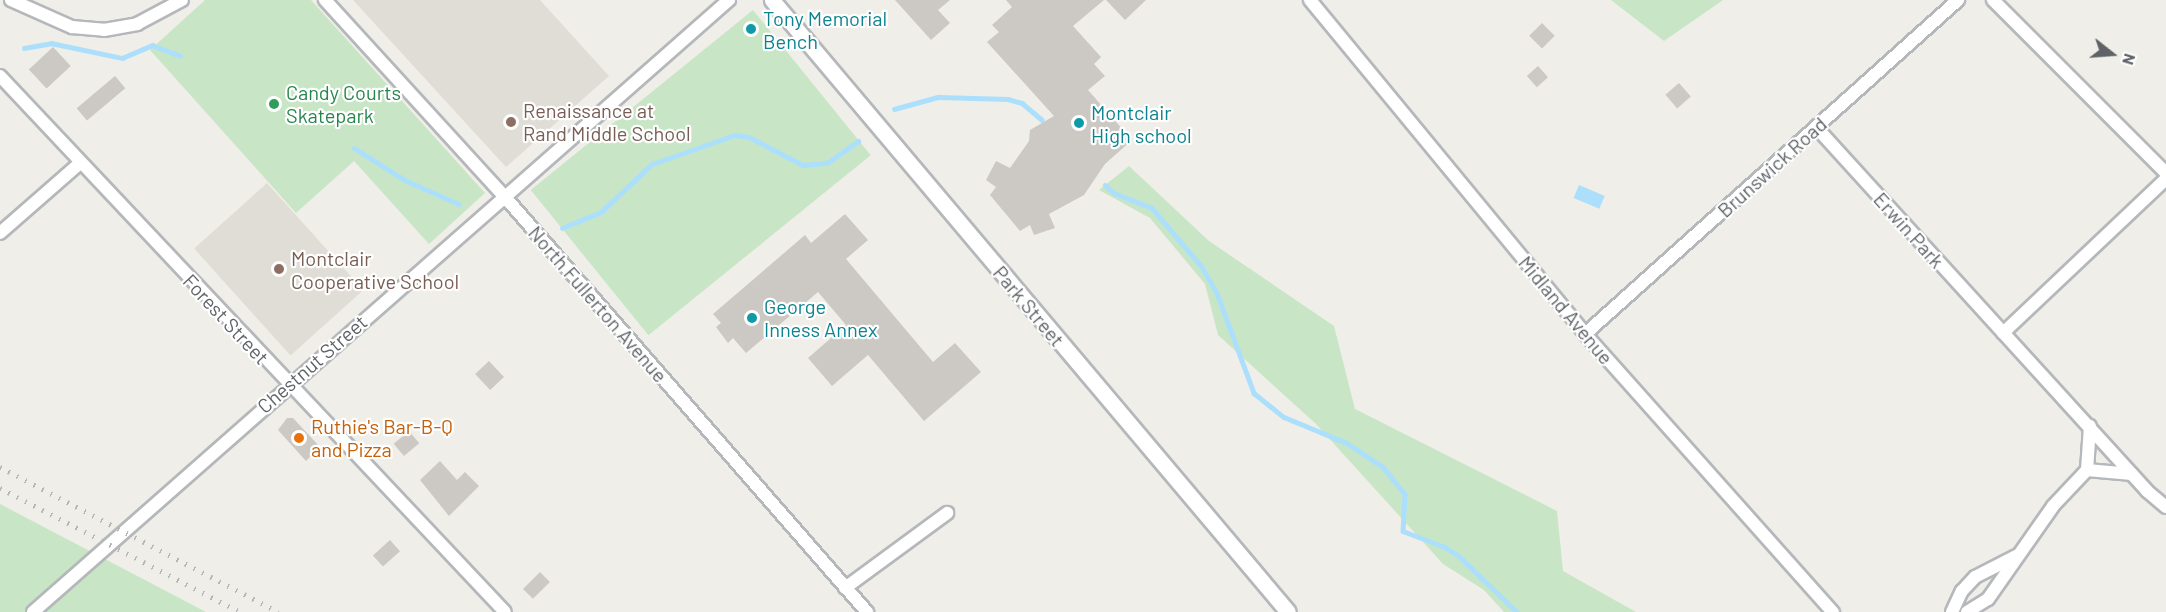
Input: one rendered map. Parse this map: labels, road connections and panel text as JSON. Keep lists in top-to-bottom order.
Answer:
{
  "streets": {
    "street": [
      "Brunswick Road",
      "Erwin Park",
      "North Fullerton Avenue",
      "Park Street",
      "Midland Avenue",
      "Forest Street",
      "Chestnut Street"
    ]
  },
  "crossings": [
    ["Brunswick Road", "Erwin Park"],
    ["Brunswick Road", "Midland Avenue"],
    ["North Fullerton Avenue", "Chestnut Street"],
    ["Forest Street", "Chestnut Street"]
  ],
  "places": [
    "Tony Memorial Bench",
    "Candy Courts Skatepark",
    "Renaissance at Rand Middle School",
    "Montclair High school",
    "Montclair Cooperative School",
    "George Inness Annex",
    "Ruthie's Bar-B-Q and Pizza"
  ],
  "north": "right"
}
